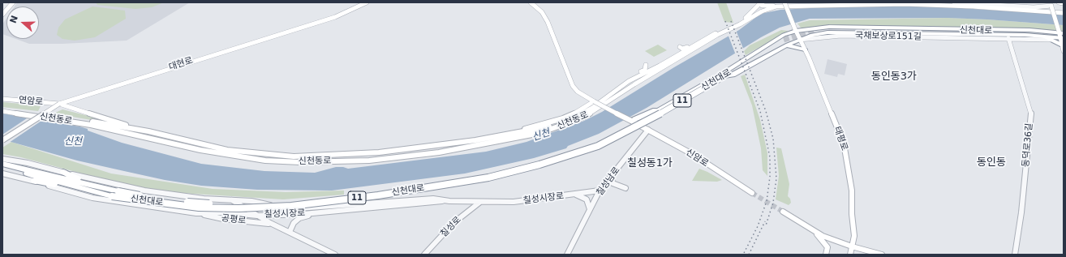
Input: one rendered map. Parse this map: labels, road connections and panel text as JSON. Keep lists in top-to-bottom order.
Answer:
{
  "streets": {
    "highway": ["신천대로", "11"],
    "main road": [
      "대현로",
      "연암로",
      "신천동로",
      "태평로",
      "신암로"
    ],
    "street": [
      "국채보상로151길",
      "동덕로36길",
      "칠성남로",
      "칠성시장로",
      "공평로",
      "칠성로"
    ]
  },
  "crossings": [
    ["신천대로", "칠성시장로"],
    ["국채보상로151길", "태평로"],
    ["국채보상로151길", "동덕로36길"],
    ["대현로", "연암로"],
    ["신암로", "칠성남로"],
    ["칠성남로", "칠성시장로"],
    ["칠성시장로", "공평로"],
    ["칠성시장로", "칠성로"]
  ],
  "districts": ["동인동3가", "동인동", "칠성동1가"],
  "water": ["신천"],
  "north": "left"
}
